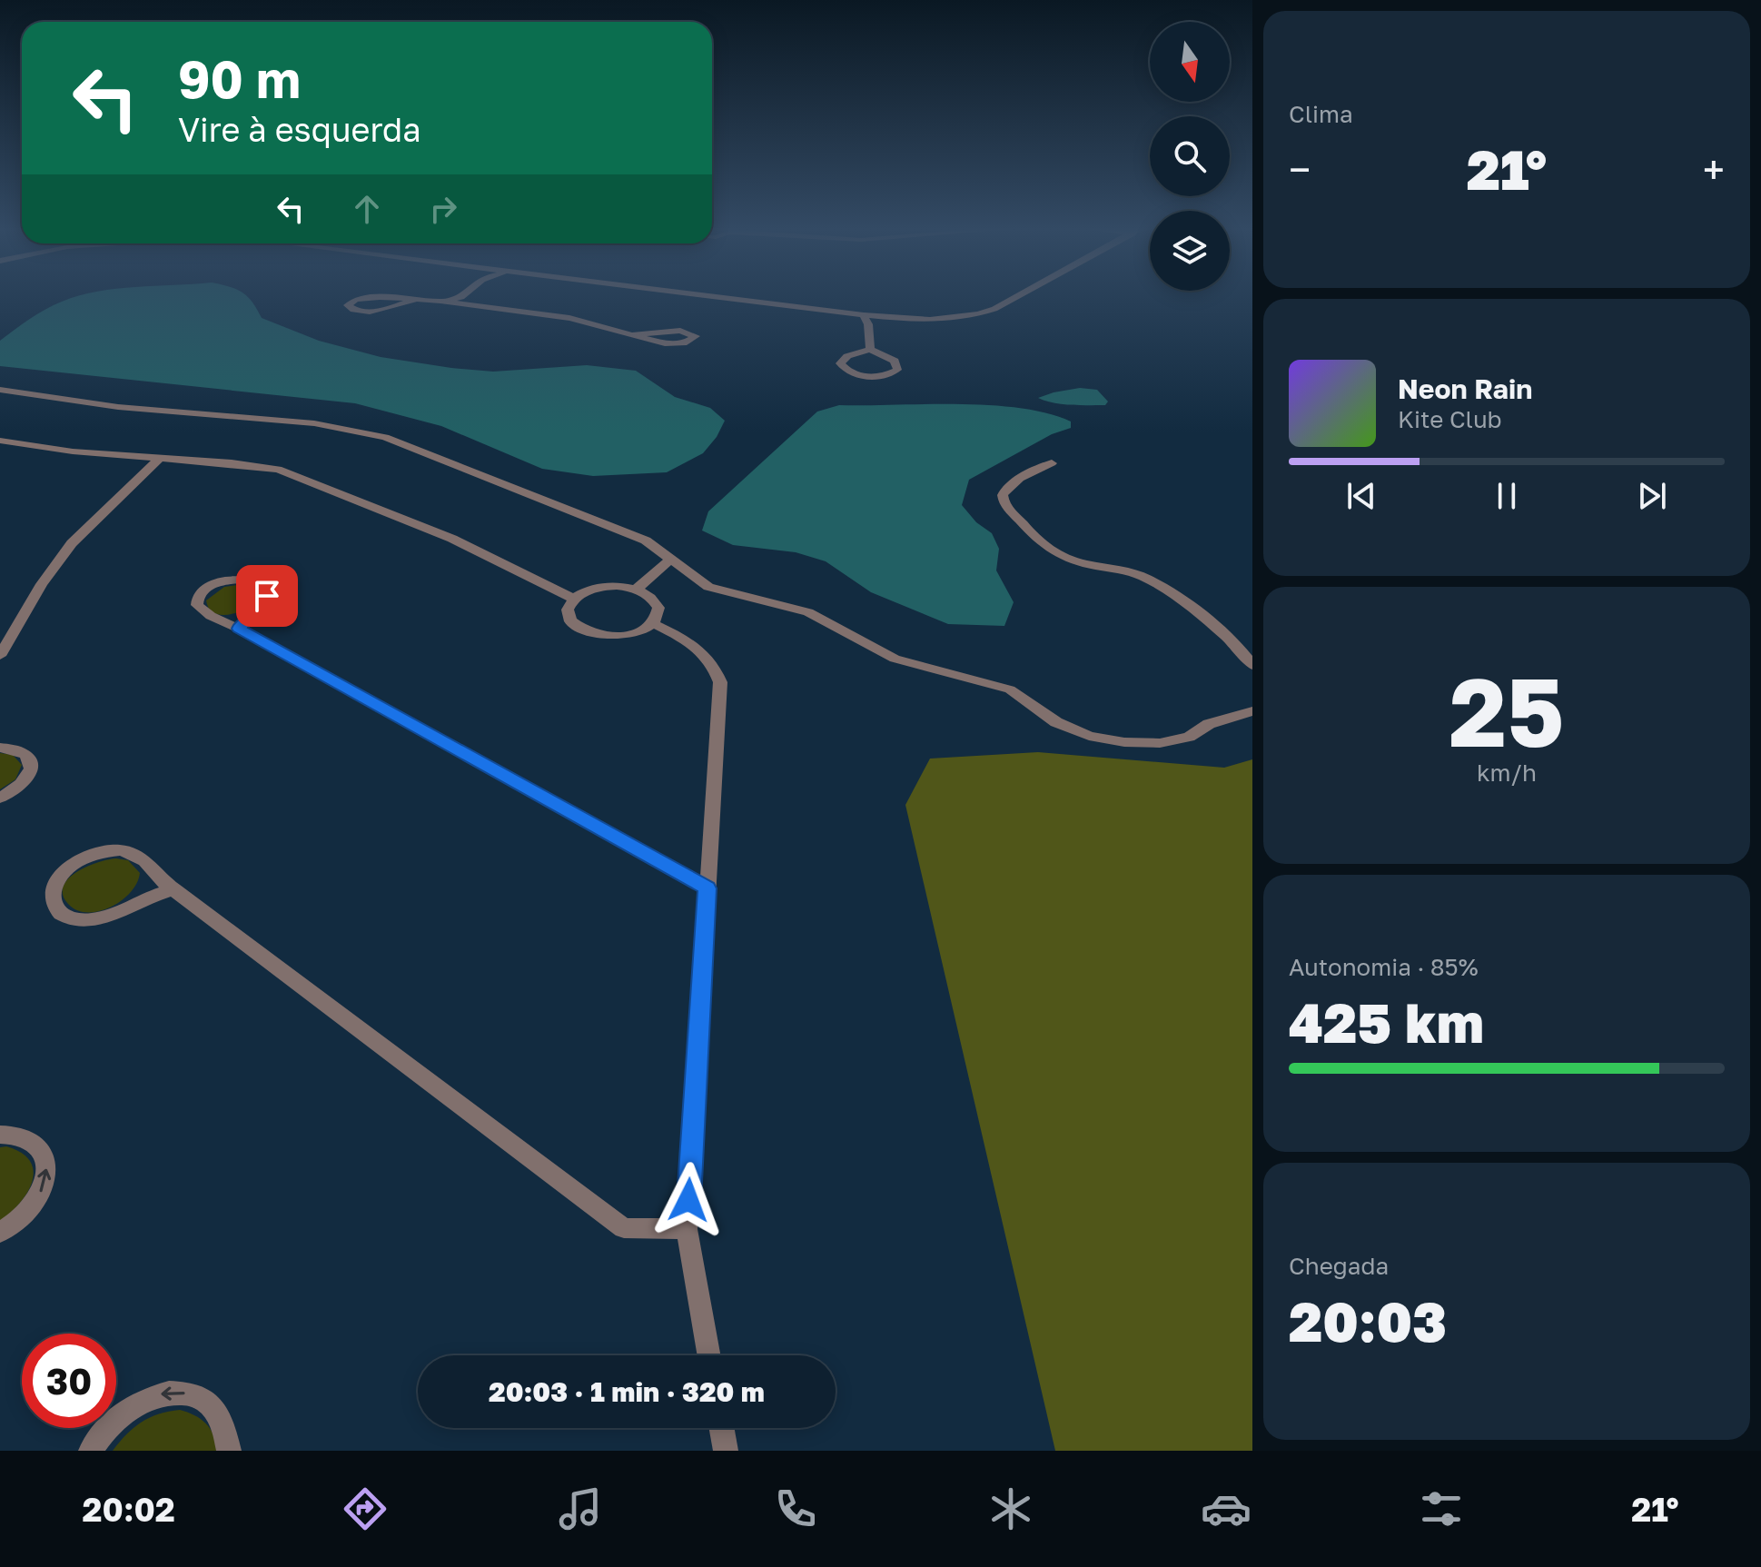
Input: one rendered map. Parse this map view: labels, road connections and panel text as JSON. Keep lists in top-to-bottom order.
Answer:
{
  "north": "bottom",
  "page": {
    "tile": [
      "Clima",
      ["25", "km/h"],
      ["Autonomia · 85%", "425 km"],
      ["Chegada", "20:03"]
    ],
    "turn": ["90 m", "Vire à esquerda"],
    "heat": ["−", "21°", "+"],
    "song": ["Neon Rain", "Kite Club"],
    "limit": "30",
    "trip": "20:03 · 1 min · 320 m",
    "tabs": ["20:02", "21°"]
  }
}
